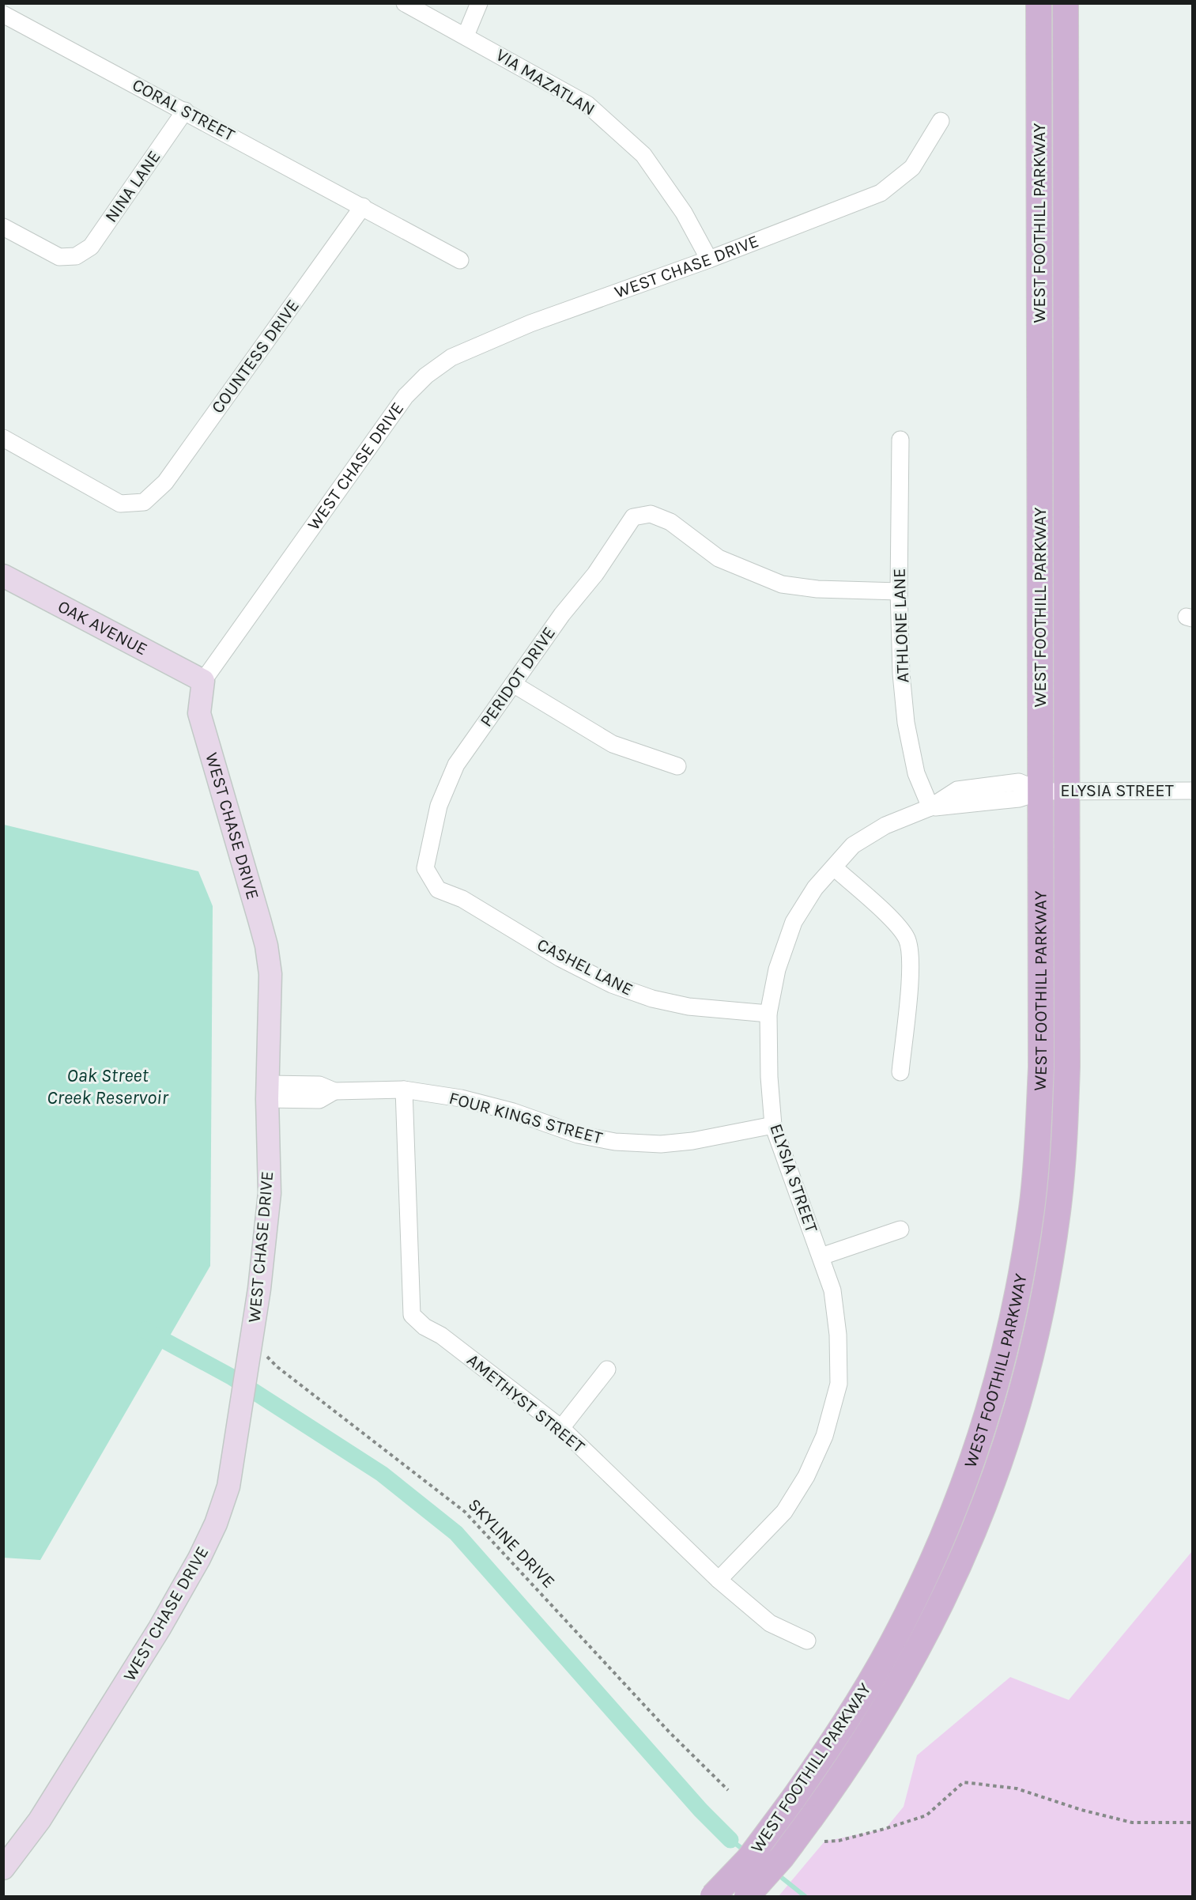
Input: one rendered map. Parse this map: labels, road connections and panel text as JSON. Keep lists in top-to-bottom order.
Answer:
{
  "streets": {
    "main road": ["WEST FOOTHILL PARKWAY"],
    "street": [
      "VIA MAZATLAN",
      "CORAL STREET",
      "NINA LANE",
      "WEST CHASE DRIVE",
      "COUNTESS DRIVE",
      "ATHLONE LANE",
      "OAK AVENUE",
      "PERIDOT DRIVE",
      "ELYSIA STREET",
      "CASHEL LANE",
      "FOUR KINGS STREET",
      "AMETHYST STREET"
    ],
    "path": ["SKYLINE DRIVE"]
  },
  "crossings": [
    ["VIA MAZATLAN", "WEST CHASE DRIVE"],
    ["CORAL STREET", "NINA LANE"],
    ["CORAL STREET", "COUNTESS DRIVE"],
    ["WEST FOOTHILL PARKWAY", "ELYSIA STREET"],
    ["WEST CHASE DRIVE", "OAK AVENUE"],
    ["WEST CHASE DRIVE", "FOUR KINGS STREET"],
    ["WEST CHASE DRIVE", "SKYLINE DRIVE"],
    ["ATHLONE LANE", "PERIDOT DRIVE"],
    ["ATHLONE LANE", "ELYSIA STREET"],
    ["PERIDOT DRIVE", "CASHEL LANE"],
    ["ELYSIA STREET", "CASHEL LANE"],
    ["ELYSIA STREET", "FOUR KINGS STREET"],
    ["ELYSIA STREET", "AMETHYST STREET"],
    ["FOUR KINGS STREET", "AMETHYST STREET"]
  ],
  "water": ["Oak Street Creek Reservoir"]
}
